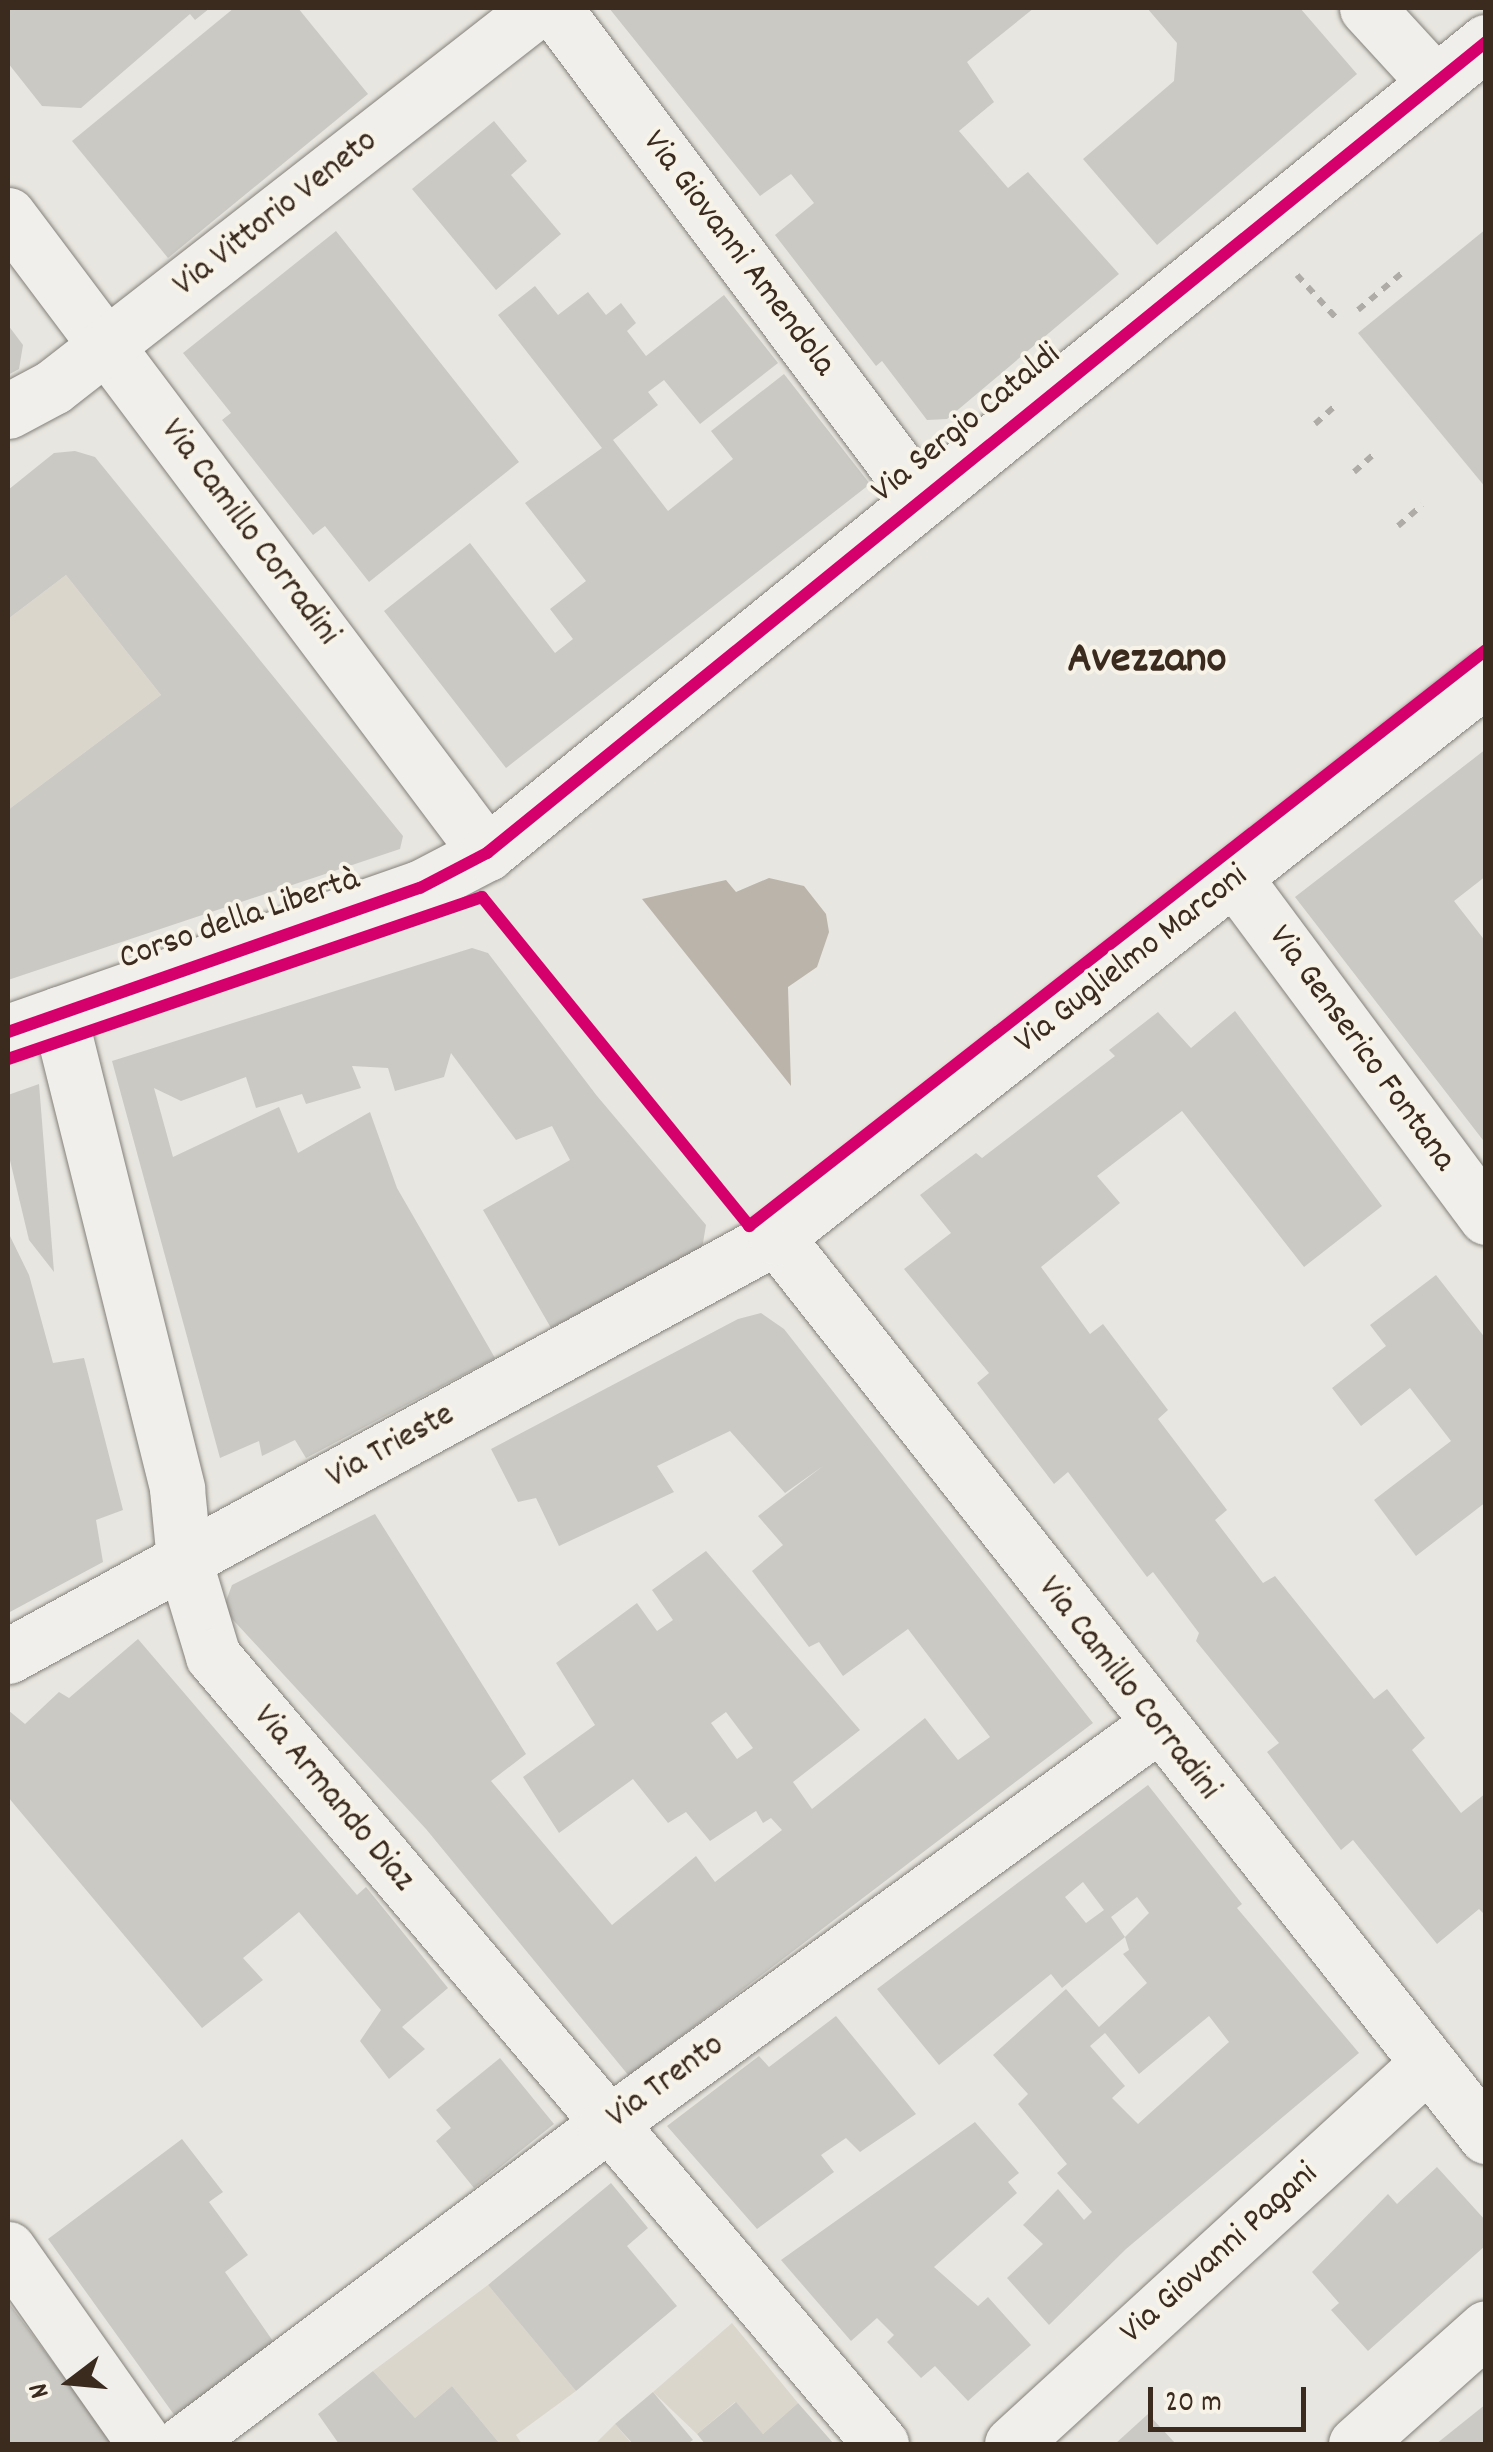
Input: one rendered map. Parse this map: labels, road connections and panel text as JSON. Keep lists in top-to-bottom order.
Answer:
{
  "streets": {
    "street": [
      "Via Vittorio Veneto",
      "Via Giovanni Amendola",
      "Via Sergio Cataldi",
      "Via Camillo Corradini",
      "Corso della Libertà",
      "Via Guglielmo Marconi",
      "Via Genserico Fontana",
      "Via Trieste",
      "Via Armando Diaz",
      "Via Trento",
      "Via Giovanni Pagani"
    ]
  },
  "crossings": [
    ["Via Vittorio Veneto", "Via Camillo Corradini"],
    ["Via Giovanni Amendola", "Via Sergio Cataldi"],
    ["Via Sergio Cataldi", "Via Camillo Corradini"],
    ["Via Sergio Cataldi", "Corso della Libertà"],
    ["Via Camillo Corradini", "Corso della Libertà"],
    ["Via Camillo Corradini", "Via Guglielmo Marconi"],
    ["Via Camillo Corradini", "Via Trieste"],
    ["Via Camillo Corradini", "Via Trento"],
    ["Via Camillo Corradini", "Via Giovanni Pagani"],
    ["Corso della Libertà", "Via Armando Diaz"],
    ["Via Guglielmo Marconi", "Via Genserico Fontana"],
    ["Via Guglielmo Marconi", "Via Trieste"],
    ["Via Trieste", "Via Armando Diaz"],
    ["Via Armando Diaz", "Via Trento"]
  ],
  "districts": ["Avezzano"],
  "scale_bar": "20 m",
  "north": "left"
}
